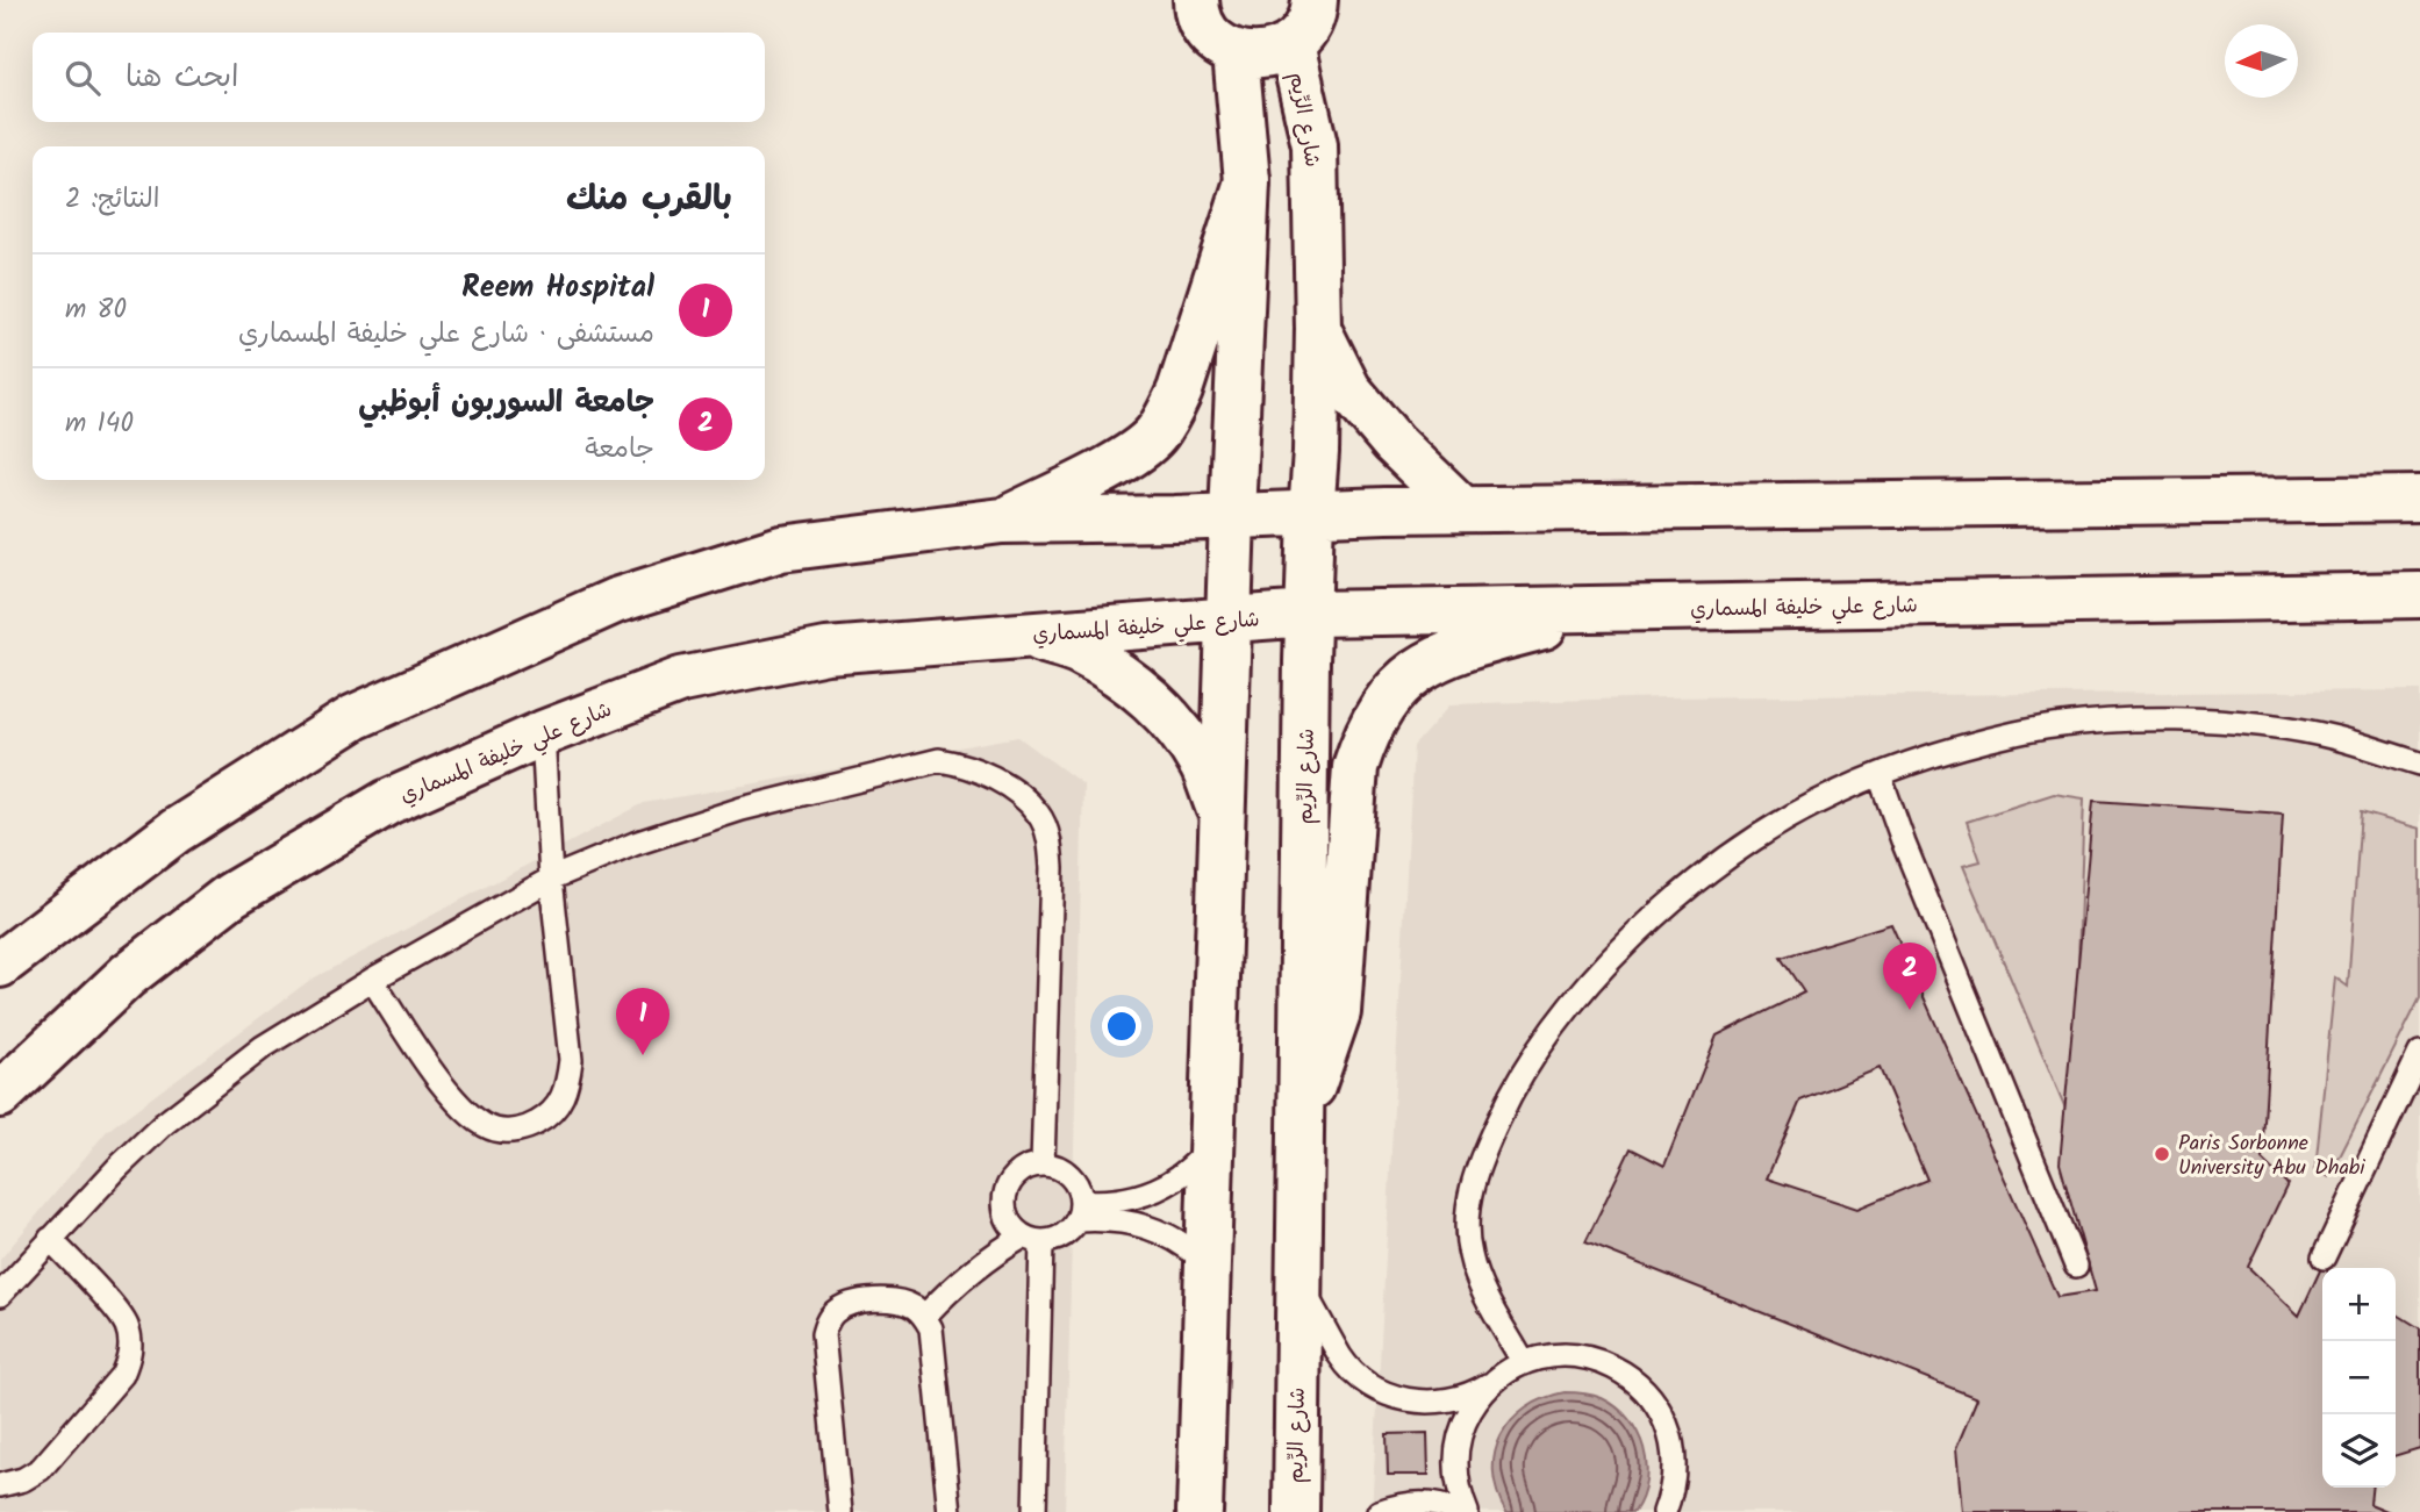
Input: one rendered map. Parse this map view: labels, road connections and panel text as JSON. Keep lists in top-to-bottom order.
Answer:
{
  "streets": {
    "street": ["شارع الرِّيم", "شارع علي خليفة المسماري"]
  },
  "crossings": [
    ["شارع الرِّيم", "شارع علي خليفة المسماري"]
  ],
  "places": ["Paris Sorbonne University Abu Dhabi"],
  "north": "left",
  "page": {
    "search": "ابحث هنا",
    "heading": ["بالقرب منك", "النتائج: 2"],
    "list": [
      {
        "mark": "1",
        "name": "Reem Hospital",
        "note": "مستشفى · شارع علي خليفة المسماري",
        "value": "80 m"
      },
      {
        "mark": "2",
        "name": "جامعة السوربون أبوظبي",
        "note": "جامعة",
        "value": "140 m"
      }
    ],
    "pins": ["2", "1"],
    "map_buttons": ["+", "−"]
  }
}
